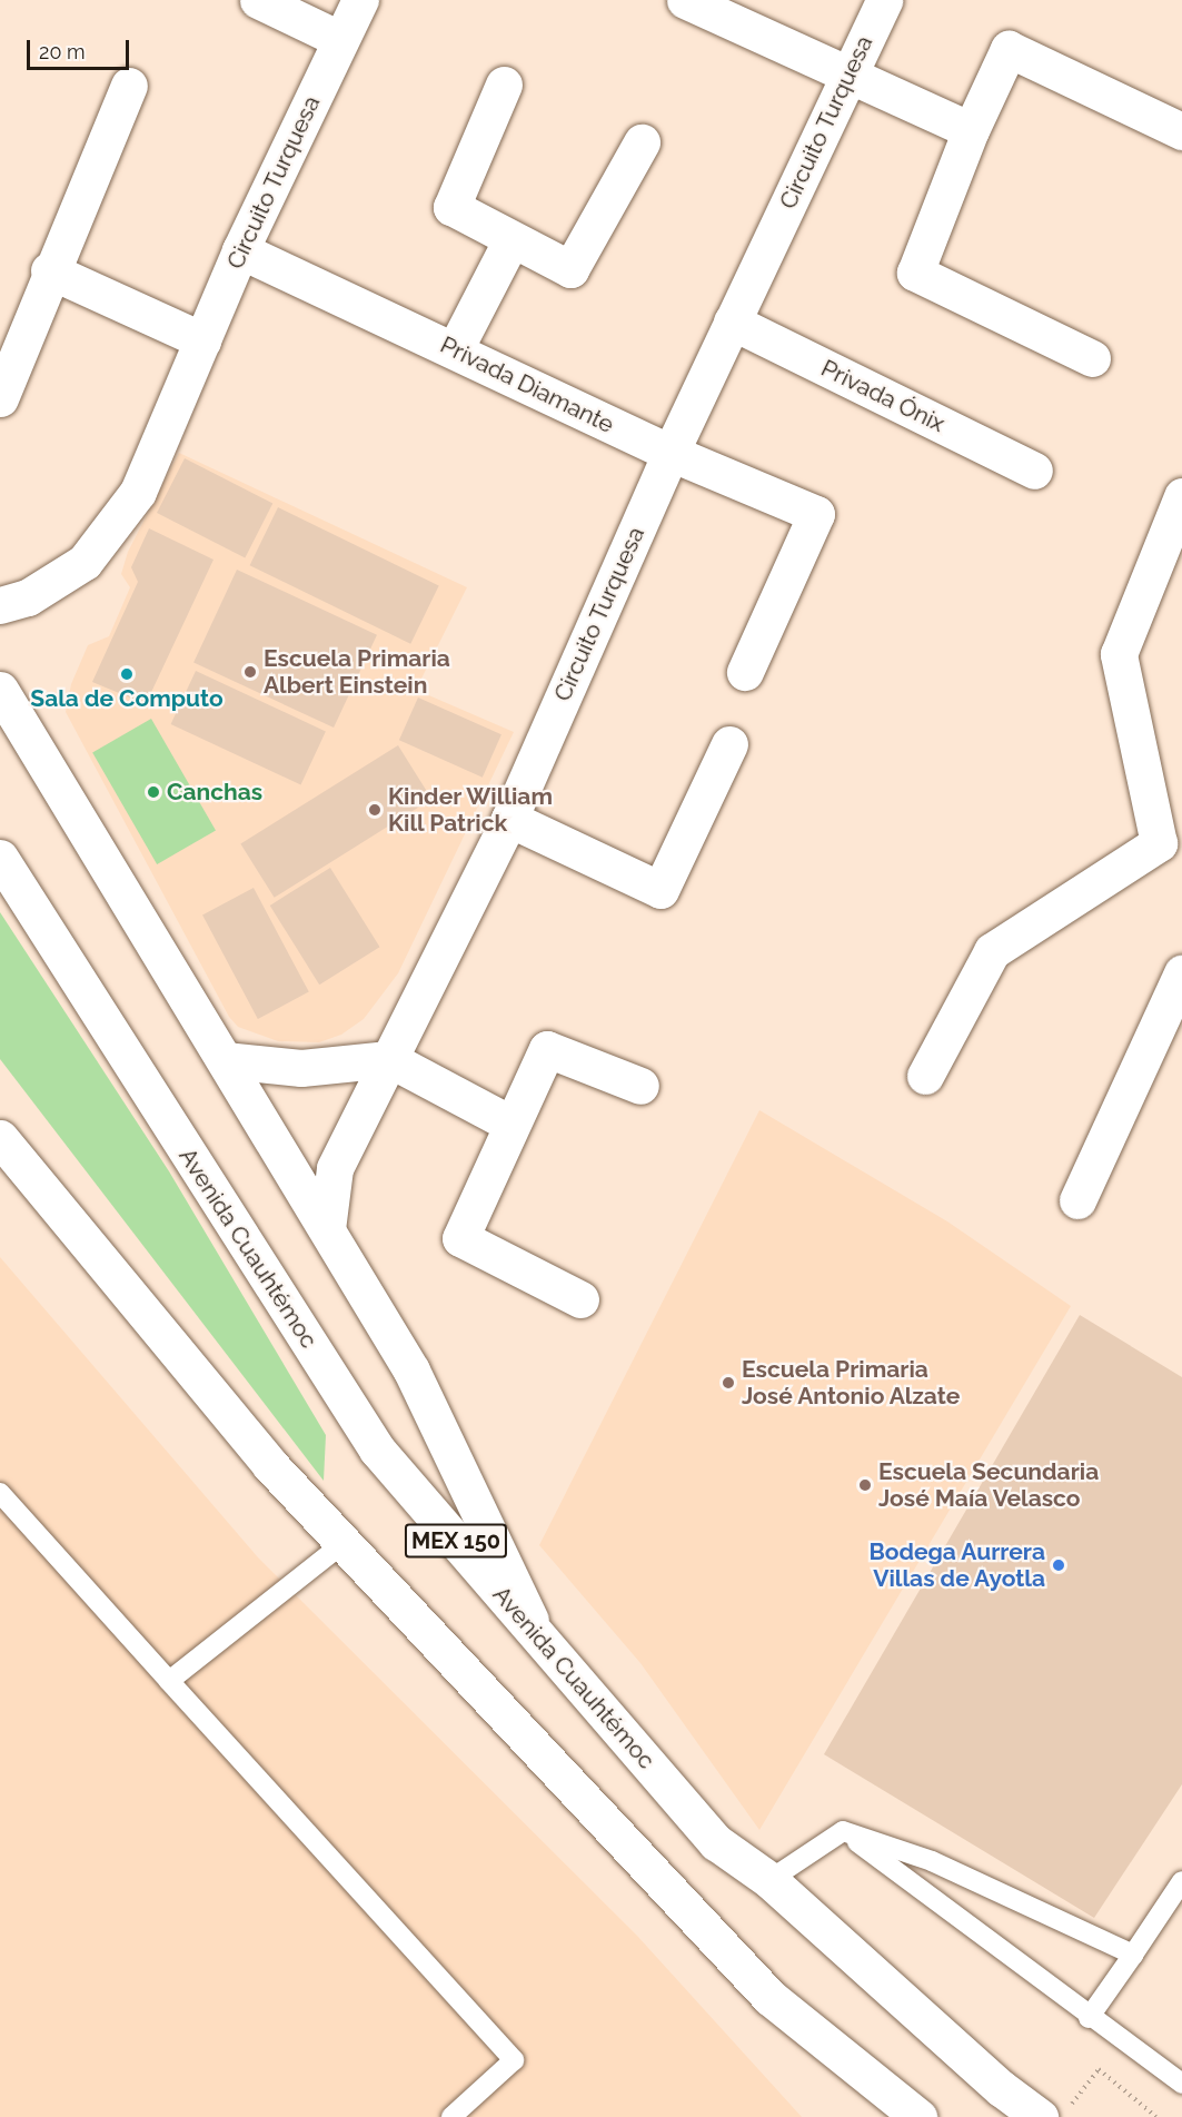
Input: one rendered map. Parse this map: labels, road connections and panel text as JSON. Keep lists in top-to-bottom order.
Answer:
{
  "streets": {
    "street": [
      "Circuito Turquesa",
      "Privada Diamante",
      "Privada Ónix",
      "Avenida Cuauhtémoc",
      "MEX 150"
    ]
  },
  "crossings": [
    ["Circuito Turquesa", "Privada Diamante"],
    ["Circuito Turquesa", "Privada Ónix"]
  ],
  "places": [
    "Escuela Primaria Albert Einstein",
    "Sala de Computo",
    "Canchas",
    "Kinder William Kill Patrick",
    "Escuela Primaria José Antonio Alzate",
    "Escuela Secundaria José Maía Velasco",
    "Bodega Aurrera Villas de Ayotla"
  ],
  "scale_bar": "20 m"
}
